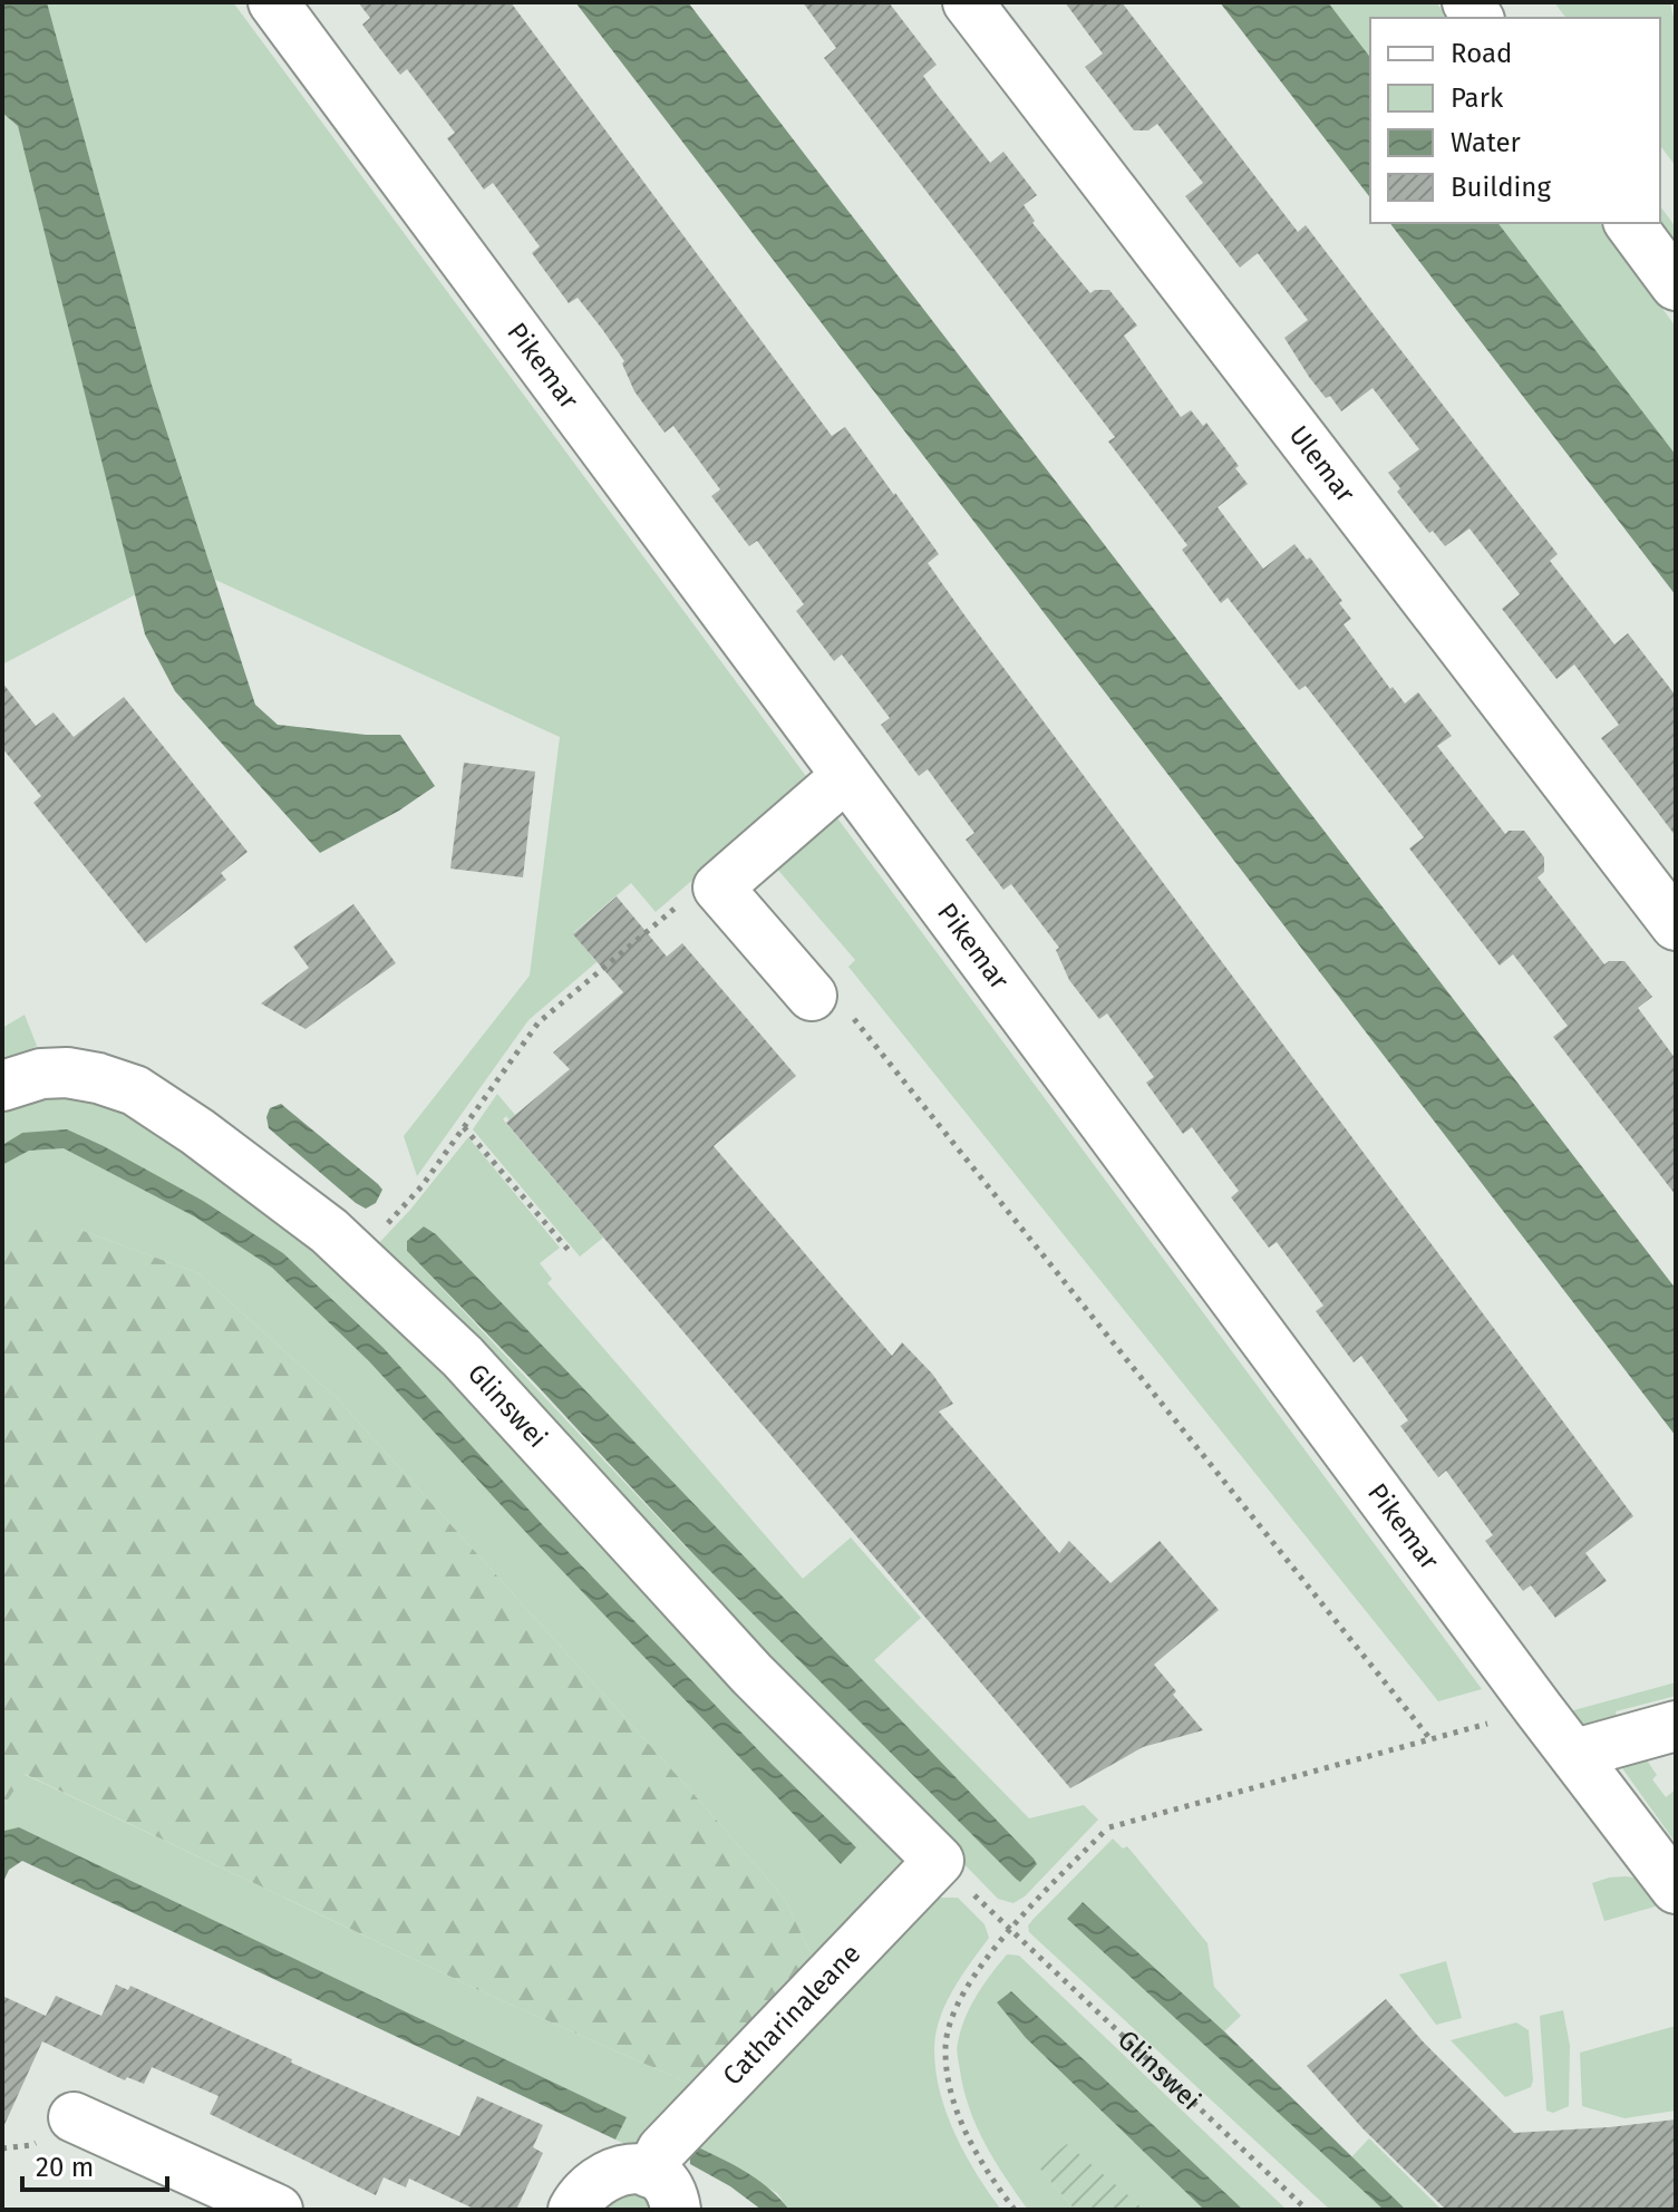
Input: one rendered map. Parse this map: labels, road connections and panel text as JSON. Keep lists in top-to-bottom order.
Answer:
{
  "streets": {
    "street": [
      "Pikemar",
      "Ulemar",
      "Glinswei",
      "Catharinaleane"
    ]
  },
  "crossings": [
    ["Glinswei", "Catharinaleane"]
  ],
  "legend": [
    "Road",
    "Park",
    "Water",
    "Building"
  ],
  "scale_bar": "20 m"
}
